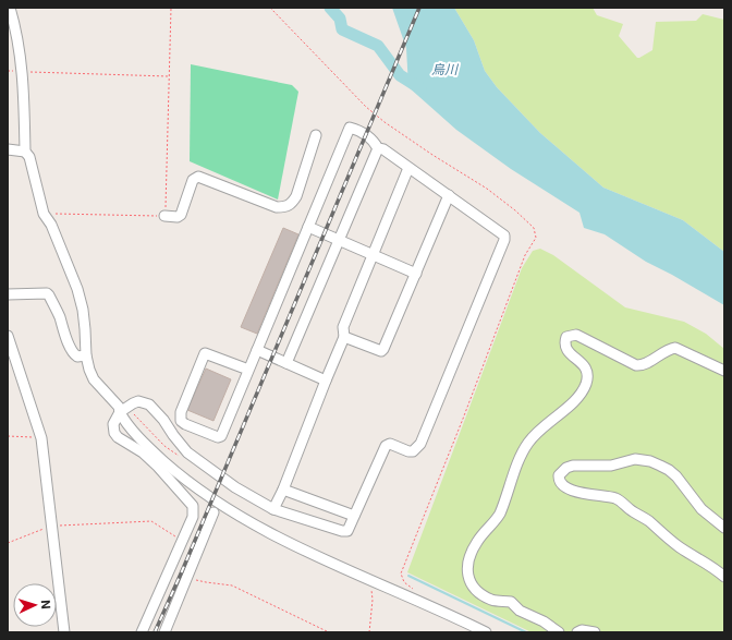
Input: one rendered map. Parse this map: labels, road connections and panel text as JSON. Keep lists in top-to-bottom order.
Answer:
{
  "water": ["烏川"],
  "north": "right"
}
